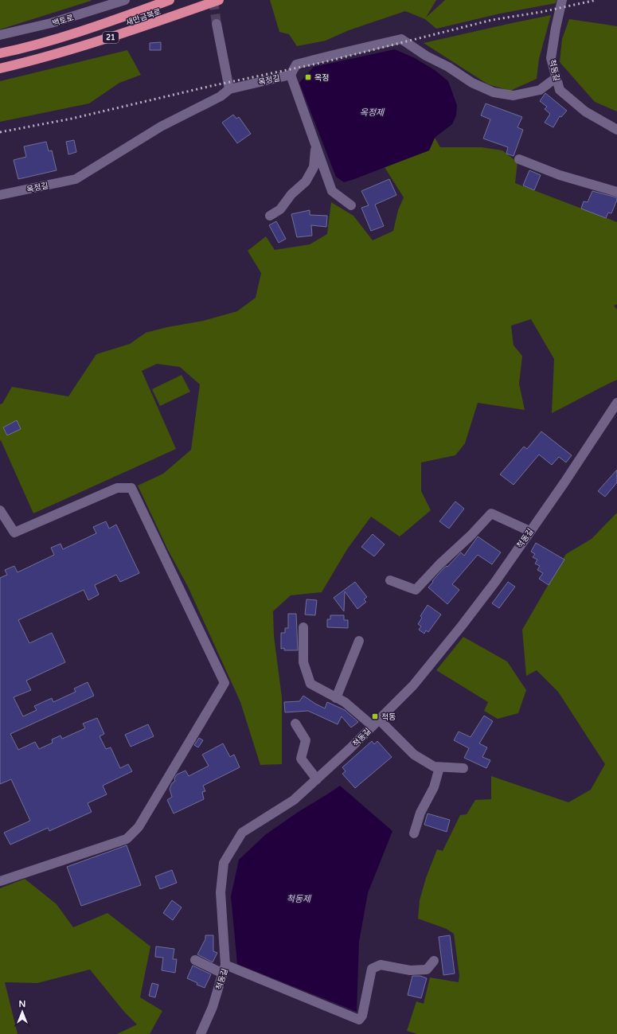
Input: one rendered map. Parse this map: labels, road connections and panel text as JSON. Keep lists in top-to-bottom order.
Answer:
{
  "streets": {
    "highway": ["새만금북로", "21"],
    "street": ["백토로", "척동길", "옥정길"]
  },
  "crossings": [
    ["척동길", "옥정길"]
  ],
  "water": ["옥정제", "척동제"],
  "places": {
    "transit": ["옥정", "척동"]
  },
  "north": "top"
}
